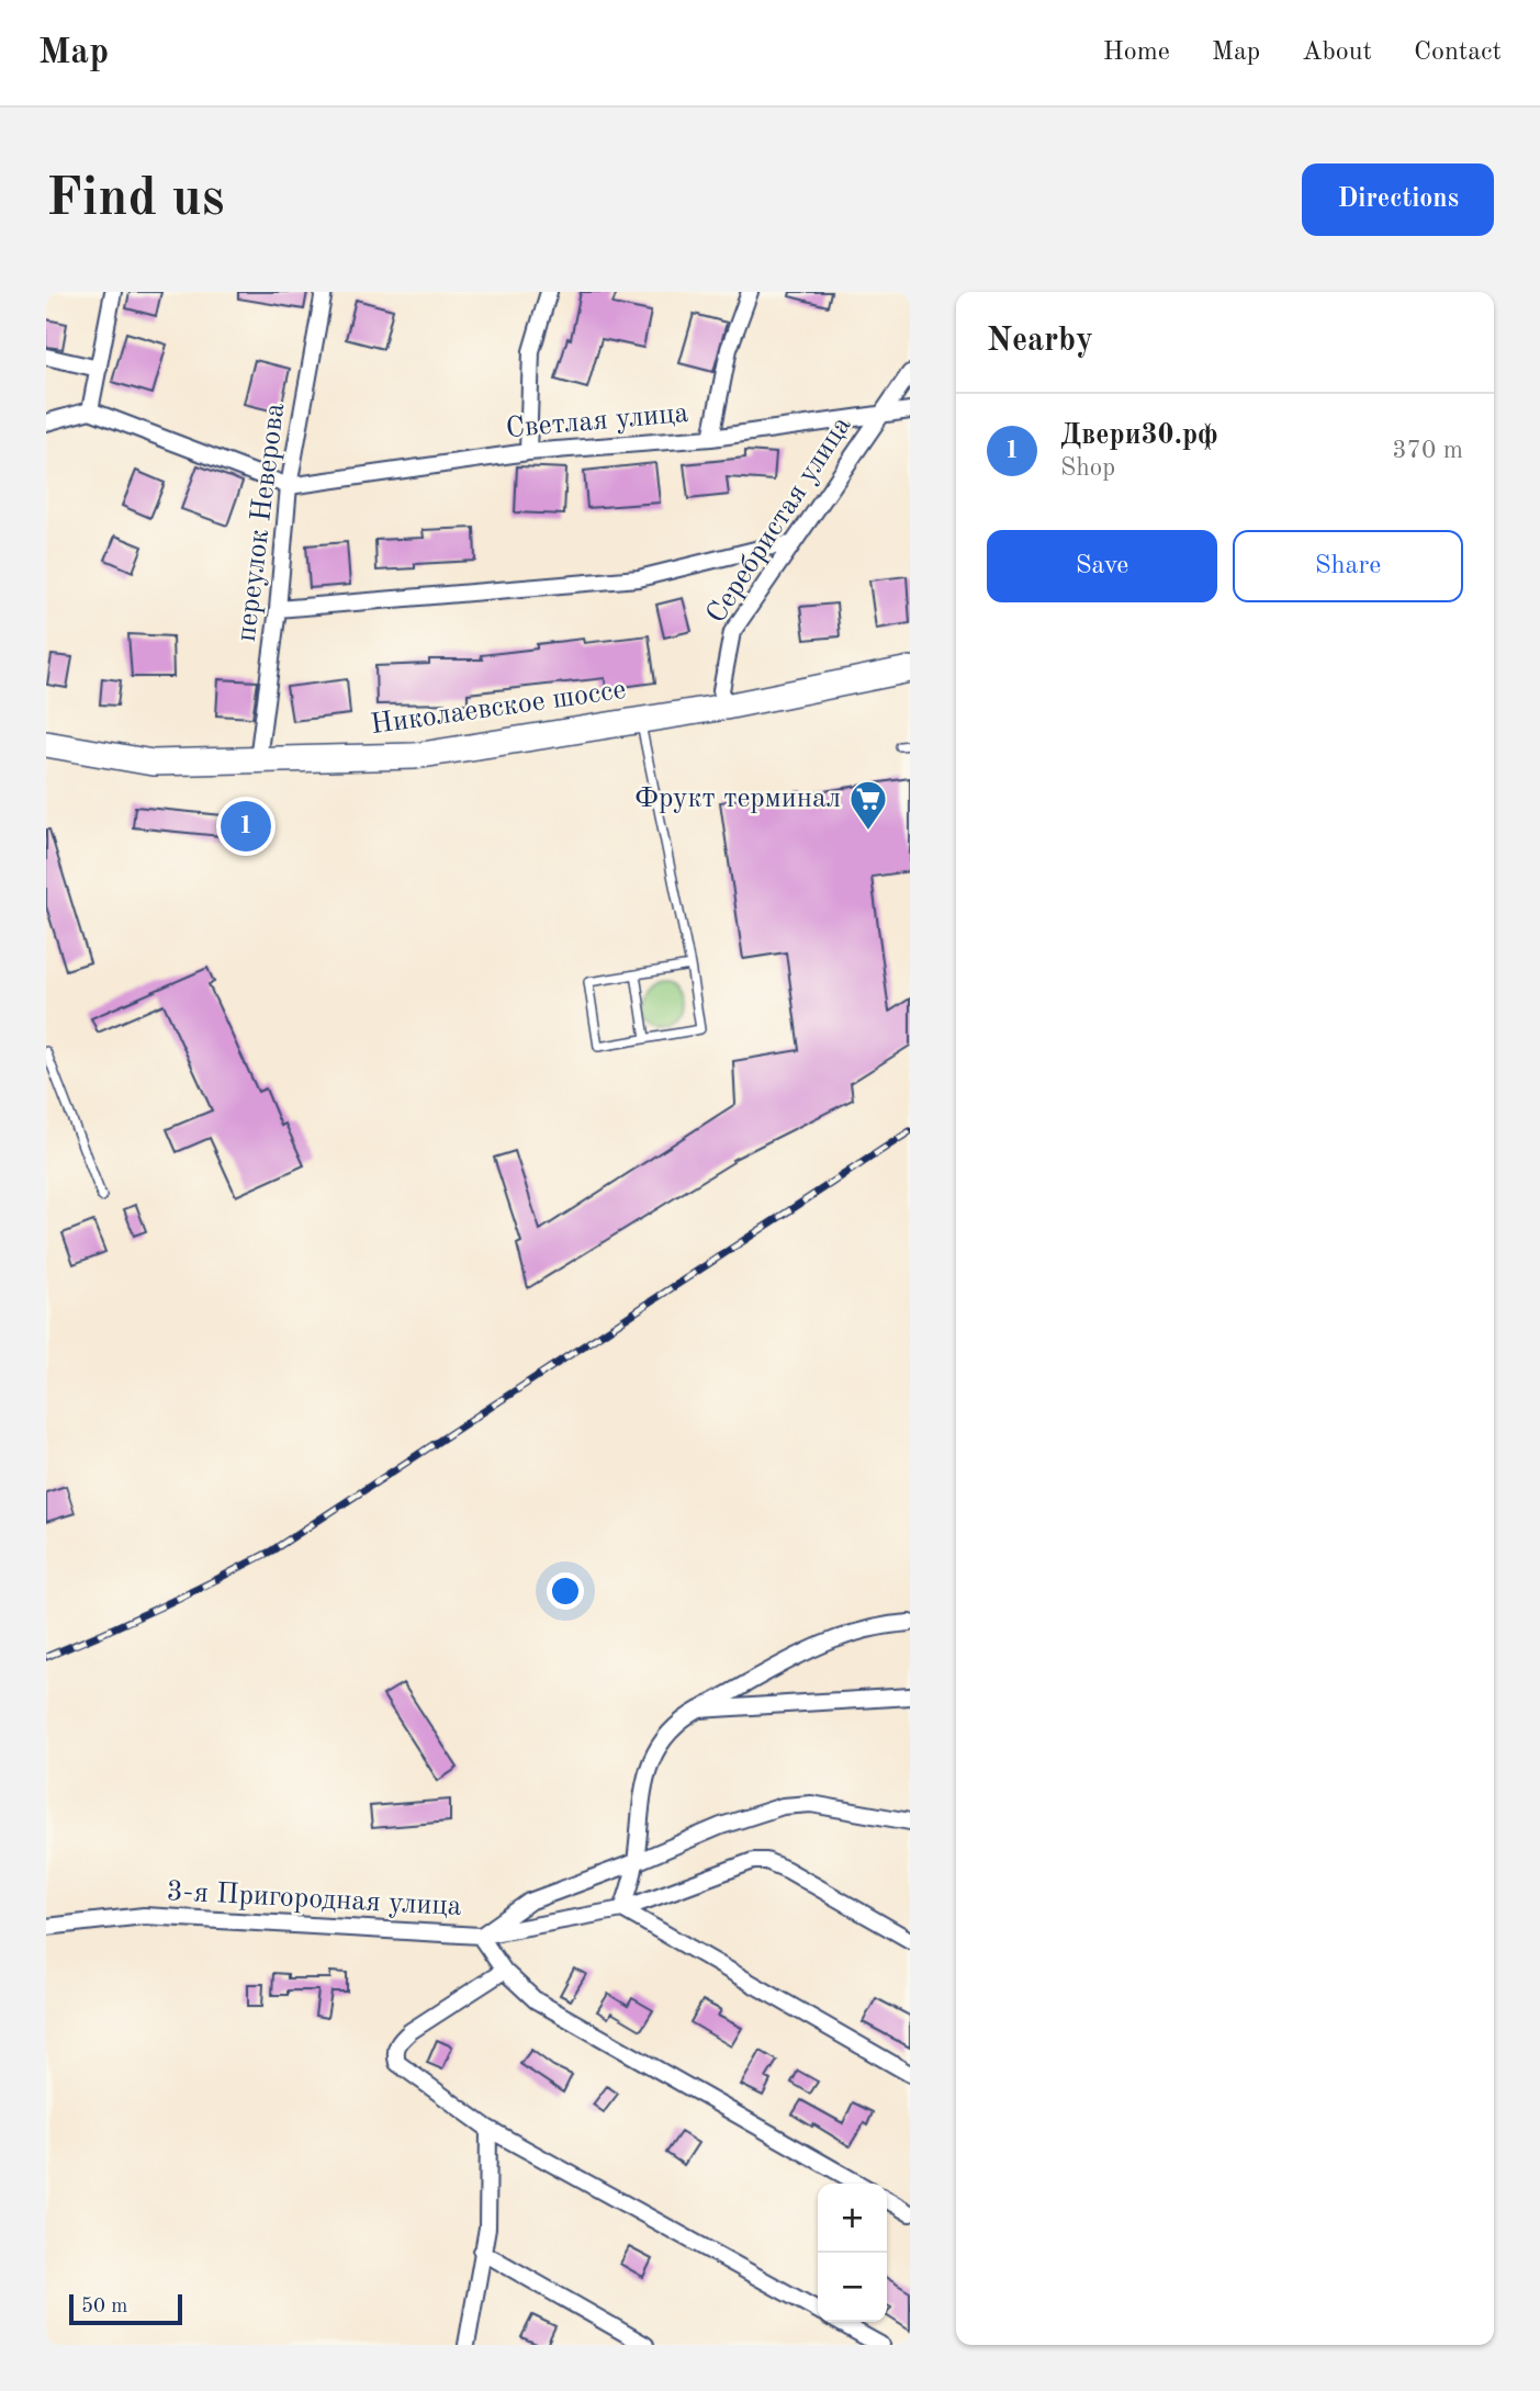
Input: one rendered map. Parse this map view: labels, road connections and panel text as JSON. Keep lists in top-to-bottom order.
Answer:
{
  "streets": {
    "main road": ["Николаевское шоссе"],
    "street": [
      "Светлая улица",
      "Серебристая улица",
      "переулок Неверова",
      "3-я Пригородная улица"
    ]
  },
  "crossings": [
    ["Светлая улица", "Серебристая улица"],
    ["Светлая улица", "переулок Неверова"],
    ["Серебристая улица", "Николаевское шоссе"],
    ["переулок Неверова", "Николаевское шоссе"]
  ],
  "places": {
    "supermarket": ["Фрукт терминал"]
  },
  "scale_bar": "50 m",
  "page": {
    "header": "Map",
    "nav": [
      "Home",
      "Map",
      "About",
      "Contact"
    ],
    "buttons": [
      "Directions",
      ["Save", "Share"]
    ],
    "title": "Find us",
    "heading": "Nearby",
    "list": [
      {
        "mark": "1",
        "name": "Двери30.рф",
        "note": "Shop",
        "value": "370 m"
      }
    ],
    "pins": "1",
    "map_buttons": ["+", "−"],
    "scale": "50 m"
  }
}
